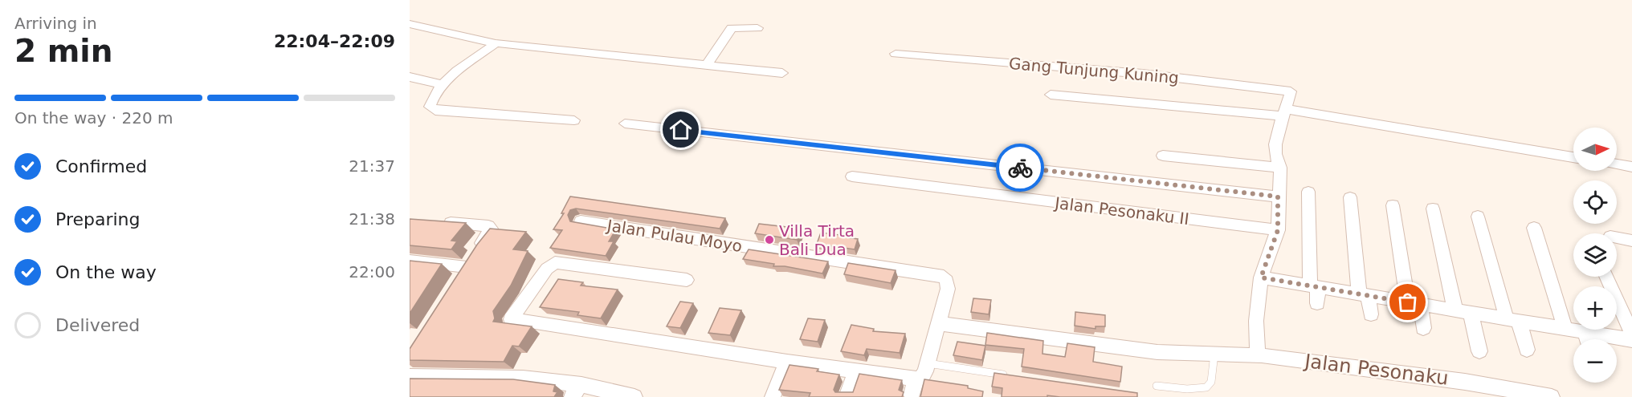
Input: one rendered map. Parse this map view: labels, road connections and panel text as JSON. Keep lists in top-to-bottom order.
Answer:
{
  "streets": {
    "street": [
      "Gang Tunjung Kuning",
      "Jalan Pesonaku II",
      "Jalan Pulau Moyo",
      "Jalan Pesonaku"
    ]
  },
  "crossings": [
    ["Jalan Pulau Moyo", "Jalan Pesonaku"]
  ],
  "places": ["Villa Tirta Bali Dua"],
  "north": "right",
  "page": {
    "heading": ["2 min", "Arriving in", "22:04–22:09"],
    "bar": "On the way · 220 m",
    "map_buttons": ["+", "−"],
    "list": [
      ["Confirmed", "21:37"],
      ["Preparing", "21:38"],
      ["On the way", "22:00"],
      "Delivered"
    ]
  }
}
